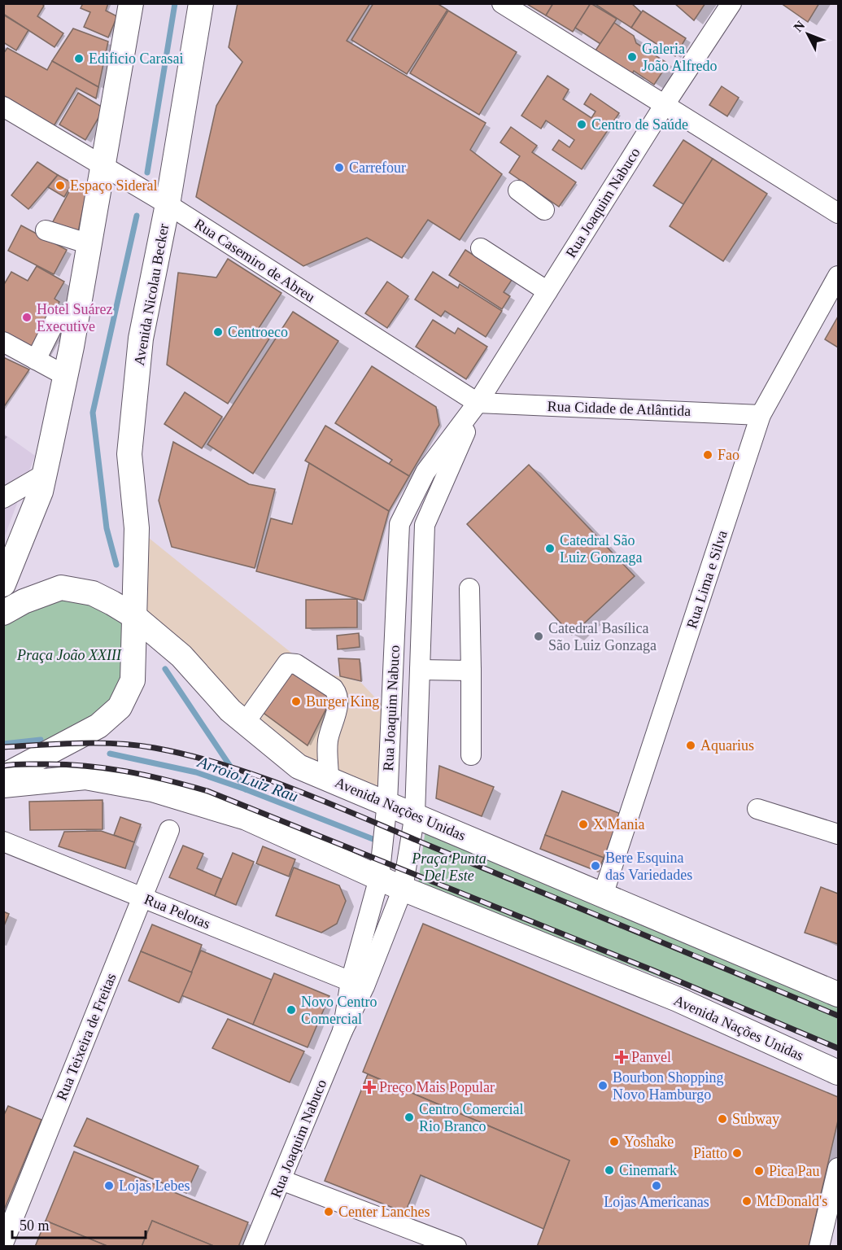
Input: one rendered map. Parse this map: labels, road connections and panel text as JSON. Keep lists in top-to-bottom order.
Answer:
{
  "streets": {
    "main road": ["Avenida Nicolau Becker", "Avenida Nações Unidas"],
    "street": [
      "Rua Joaquim Nabuco",
      "Rua Casemiro de Abreu",
      "Rua Cidade de Atlântida",
      "Rua Lima e Silva",
      "Rua Pelotas",
      "Rua Teixeira de Freitas"
    ]
  },
  "crossings": [
    ["Rua Joaquim Nabuco", "Rua Casemiro de Abreu"],
    ["Rua Joaquim Nabuco", "Rua Cidade de Atlântida"],
    ["Rua Joaquim Nabuco", "Avenida Nações Unidas"],
    ["Rua Joaquim Nabuco", "Rua Pelotas"],
    ["Rua Casemiro de Abreu", "Avenida Nicolau Becker"],
    ["Rua Casemiro de Abreu", "Rua Cidade de Atlântida"],
    ["Avenida Nicolau Becker", "Avenida Nações Unidas"],
    ["Rua Cidade de Atlântida", "Rua Lima e Silva"],
    ["Rua Lima e Silva", "Avenida Nações Unidas"],
    ["Rua Pelotas", "Rua Teixeira de Freitas"]
  ],
  "water": ["Arroio Luiz Rau"],
  "parks": ["Praça João XXIII", "Praça Punta Del Este"],
  "places": {
    "other": [
      "Galeria João Alfredo",
      "Edificio Carasai",
      "Centro de Saúde",
      "Carrefour",
      "Espaço Sideral",
      "Hotel Suárez Executive",
      "Centroeco",
      "Fao",
      "Catedral São Luiz Gonzaga",
      "Catedral Basílica São Luiz Gonzaga",
      "Burger King",
      "Aquarius",
      "X Mania",
      "Bere Esquina das Variedades",
      "Novo Centro Comercial",
      "Bourbon Shopping Novo Hamburgo",
      "Centro Comercial Rio Branco",
      "Subway",
      "Yoshake",
      "Piatto",
      "Cinemark",
      "Pica Pau",
      "Lojas Lebes",
      "Lojas Americanas",
      "McDonald's",
      "Center Lanches"
    ],
    "health": ["Panvel", "Preço Mais Popular"]
  },
  "scale_bar": "50 m",
  "north": "top left"
}
